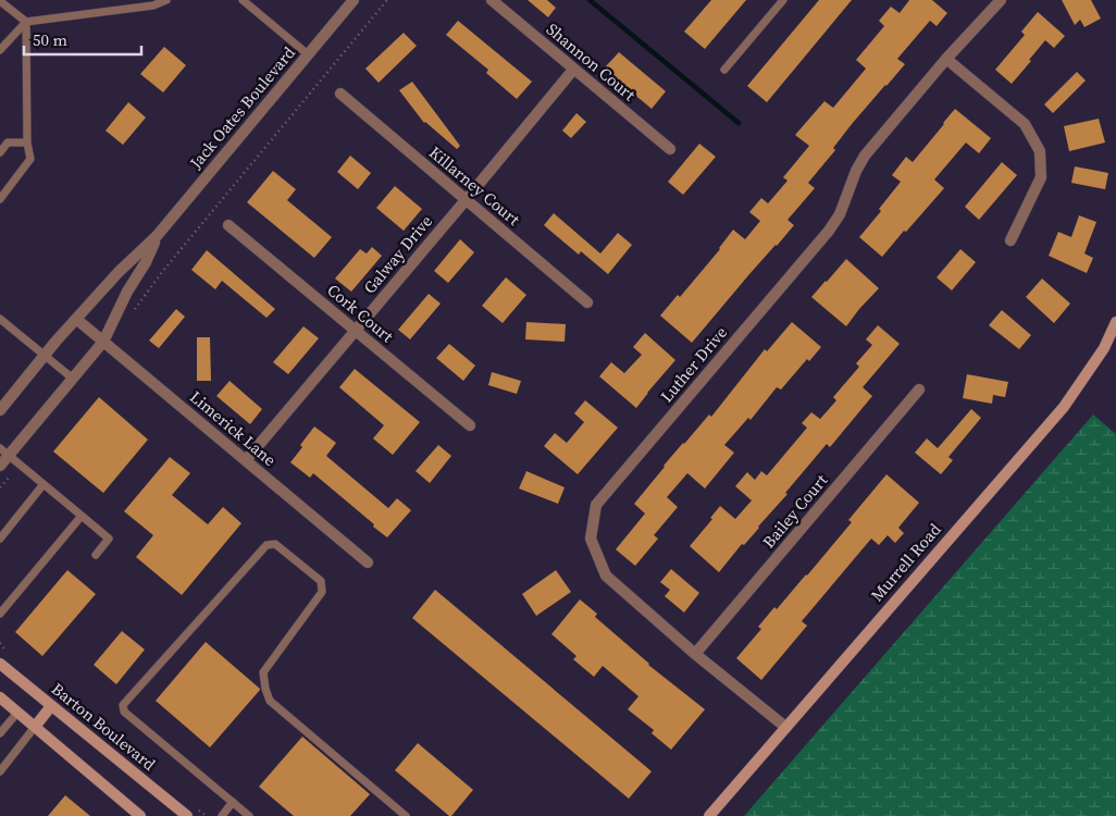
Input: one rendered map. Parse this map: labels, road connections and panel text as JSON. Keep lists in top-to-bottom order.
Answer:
{
  "streets": {
    "street": [
      "Shannon Court",
      "Jack Oates Boulevard",
      "Killarney Court",
      "Galway Drive",
      "Cork Court",
      "Luther Drive",
      "Limerick Lane",
      "Bailey Court",
      "Murrell Road",
      "Barton Boulevard"
    ]
  },
  "crossings": [
    ["Shannon Court", "Galway Drive"],
    ["Jack Oates Boulevard", "Limerick Lane"],
    ["Killarney Court", "Galway Drive"],
    ["Galway Drive", "Cork Court"],
    ["Galway Drive", "Limerick Lane"],
    ["Luther Drive", "Bailey Court"],
    ["Luther Drive", "Murrell Road"]
  ],
  "scale_bar": "50 m"
}
